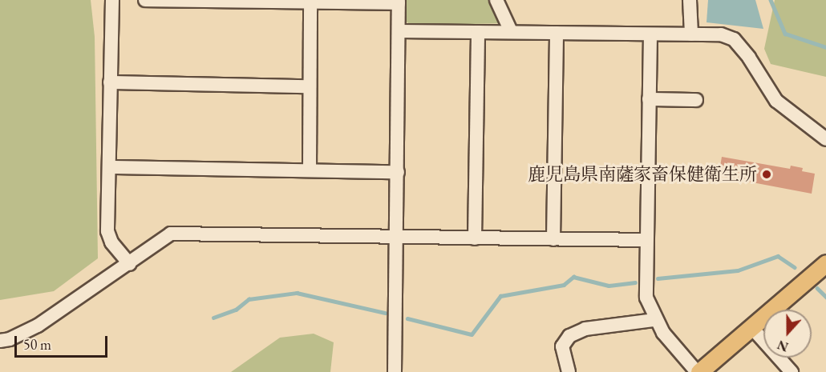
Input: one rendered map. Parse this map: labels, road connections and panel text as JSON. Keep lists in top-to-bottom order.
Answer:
{
  "places": ["鹿児島県南薩家畜保健衛生所"],
  "scale_bar": "50 m",
  "north": "bottom"
}
